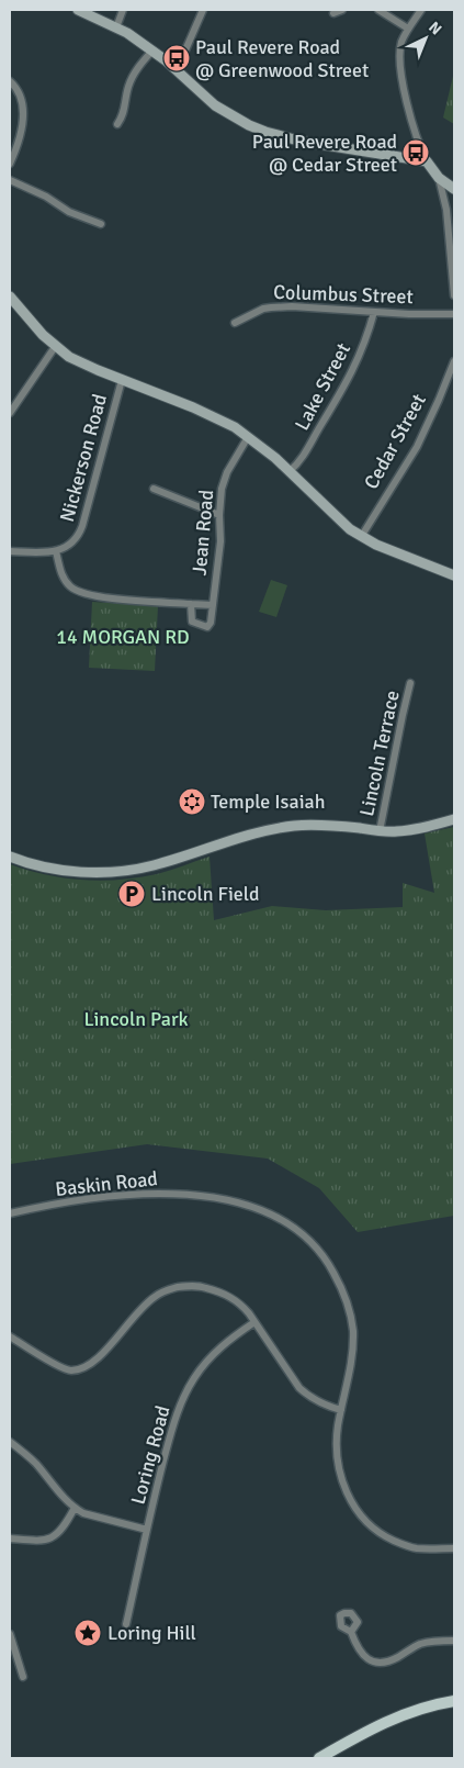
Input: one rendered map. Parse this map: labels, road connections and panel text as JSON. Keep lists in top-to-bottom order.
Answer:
{
  "streets": {
    "street": [
      "Columbus Street",
      "Lake Street",
      "Cedar Street",
      "Nickerson Road",
      "Jean Road",
      "Lincoln Terrace",
      "Baskin Road",
      "Loring Road"
    ]
  },
  "crossings": [
    ["Columbus Street", "Lake Street"]
  ],
  "parks": ["14 MORGAN RD", "Lincoln Park"],
  "places": {
    "bus stop": ["Paul Revere Road @ Greenwood Street", "Paul Revere Road @ Cedar Street"],
    "synagogue": ["Temple Isaiah"],
    "parking": ["Lincoln Field"],
    "place": ["Loring Hill"]
  },
  "north": "top right"
}
